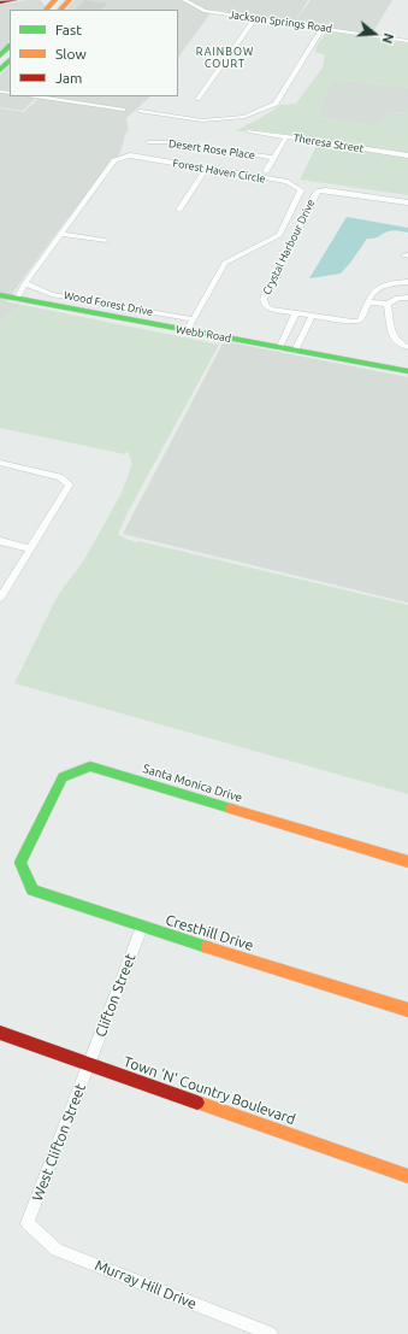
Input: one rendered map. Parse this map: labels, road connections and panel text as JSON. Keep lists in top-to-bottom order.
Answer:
{
  "streets": {
    "street": [
      "Jackson Springs Road",
      "Theresa Street",
      "Desert Rose Place",
      "Forest Haven Circle",
      "Crystal Harbour Drive",
      "Wood Forest Drive",
      "Webb Road",
      "Santa Monica Drive",
      "Cresthill Drive",
      "Clifton Street",
      "Town 'N' Country Boulevard",
      "West Clifton Street",
      "Murray Hill Drive"
    ]
  },
  "crossings": [
    ["Forest Haven Circle", "Wood Forest Drive"],
    ["Forest Haven Circle", "Webb Road"],
    ["Santa Monica Drive", "Cresthill Drive"],
    ["Cresthill Drive", "Clifton Street"],
    ["Clifton Street", "Town 'N' Country Boulevard"],
    ["Clifton Street", "West Clifton Street"],
    ["Town 'N' Country Boulevard", "West Clifton Street"],
    ["West Clifton Street", "Murray Hill Drive"]
  ],
  "districts": ["RAINBOW COURT"],
  "legend": ["Fast", "Slow", "Jam"],
  "north": "right"
}
